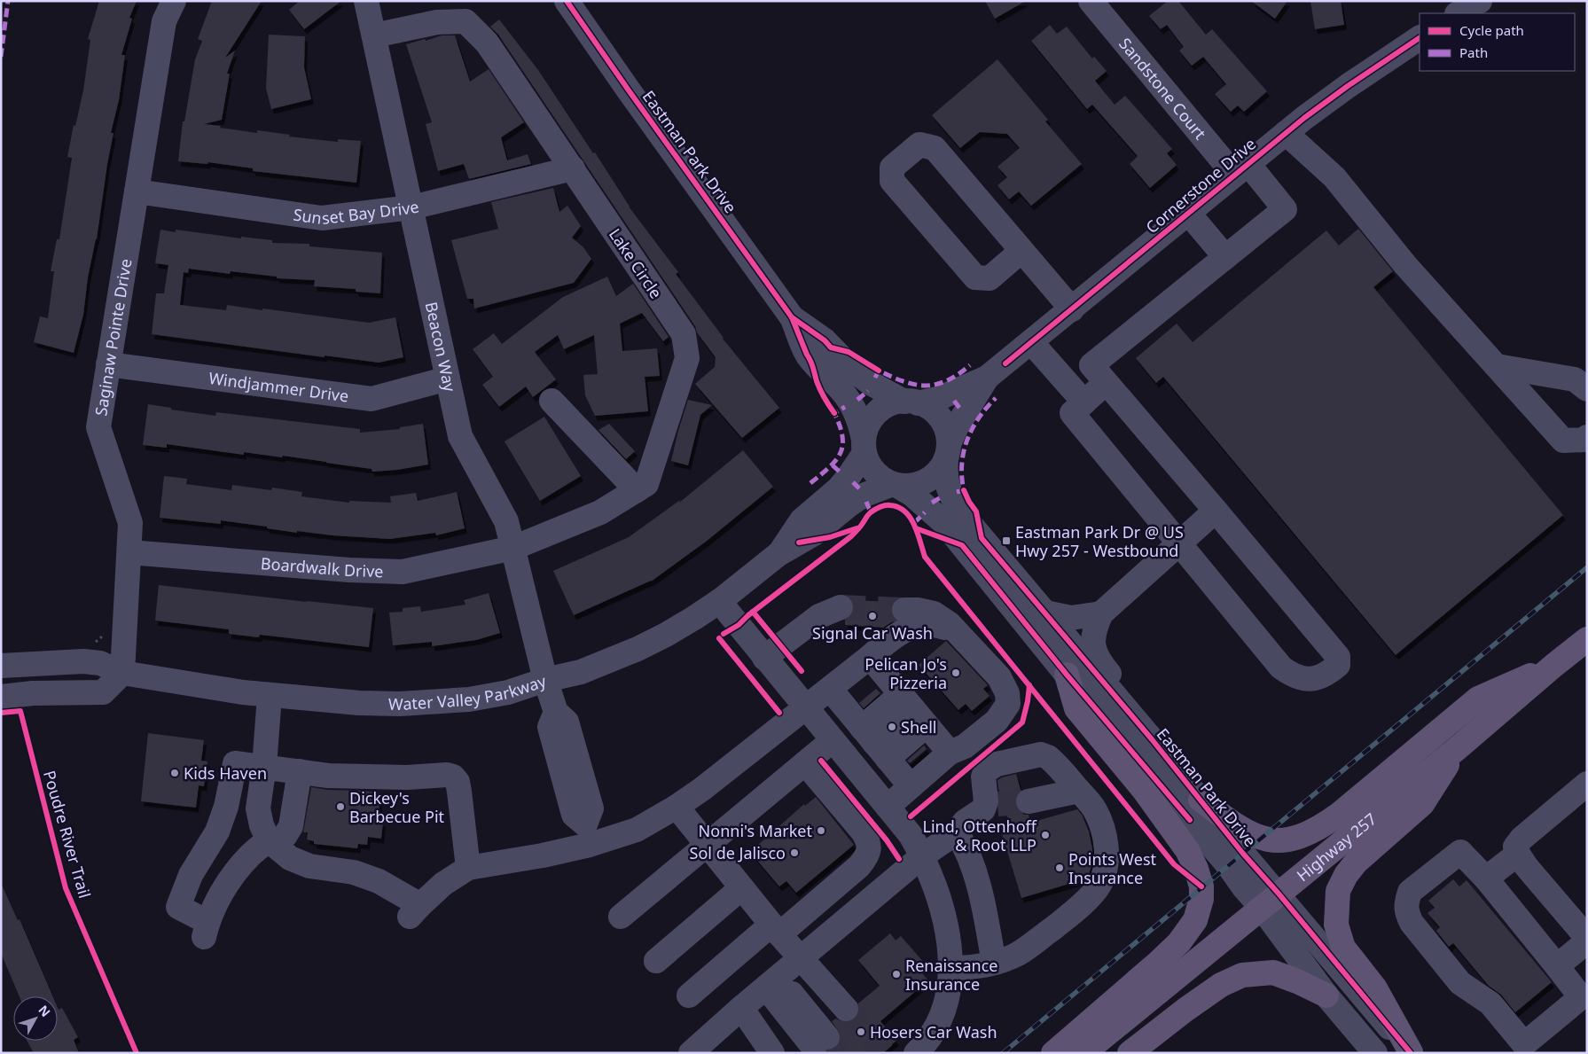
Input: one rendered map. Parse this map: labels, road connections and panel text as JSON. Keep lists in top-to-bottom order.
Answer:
{
  "streets": {
    "main road": ["Highway 257"],
    "street": [
      "Sandstone Court",
      "Eastman Park Drive",
      "Cornerstone Drive",
      "Sunset Bay Drive",
      "Lake Circle",
      "Saginaw Pointe Drive",
      "Beacon Way",
      "Windjammer Drive",
      "Boardwalk Drive",
      "Water Valley Parkway"
    ],
    "cycle path": ["Poudre River Trail"]
  },
  "crossings": [
    ["Sandstone Court", "Cornerstone Drive"],
    ["Eastman Park Drive", "Cornerstone Drive"],
    ["Eastman Park Drive", "Water Valley Parkway"],
    ["Eastman Park Drive", "Highway 257"],
    ["Cornerstone Drive", "Water Valley Parkway"],
    ["Sunset Bay Drive", "Lake Circle"],
    ["Sunset Bay Drive", "Saginaw Pointe Drive"],
    ["Sunset Bay Drive", "Beacon Way"],
    ["Lake Circle", "Beacon Way"],
    ["Lake Circle", "Boardwalk Drive"],
    ["Saginaw Pointe Drive", "Windjammer Drive"],
    ["Saginaw Pointe Drive", "Boardwalk Drive"],
    ["Saginaw Pointe Drive", "Water Valley Parkway"],
    ["Beacon Way", "Windjammer Drive"],
    ["Beacon Way", "Boardwalk Drive"],
    ["Beacon Way", "Water Valley Parkway"]
  ],
  "places": {
    "transit": ["Eastman Park Dr @ US Hwy 257 - Westbound"],
    "other": [
      "Signal Car Wash",
      "Pelican Jo's Pizzeria",
      "Shell",
      "Kids Haven",
      "Dickey's Barbecue Pit",
      "Nonni's Market",
      "Lind, Ottenhoff & Root LLP",
      "Sol de Jalisco",
      "Points West Insurance",
      "Renaissance Insurance",
      "Hosers Car Wash"
    ]
  },
  "legend": ["Cycle path", "Path"],
  "north": "top right"
}
